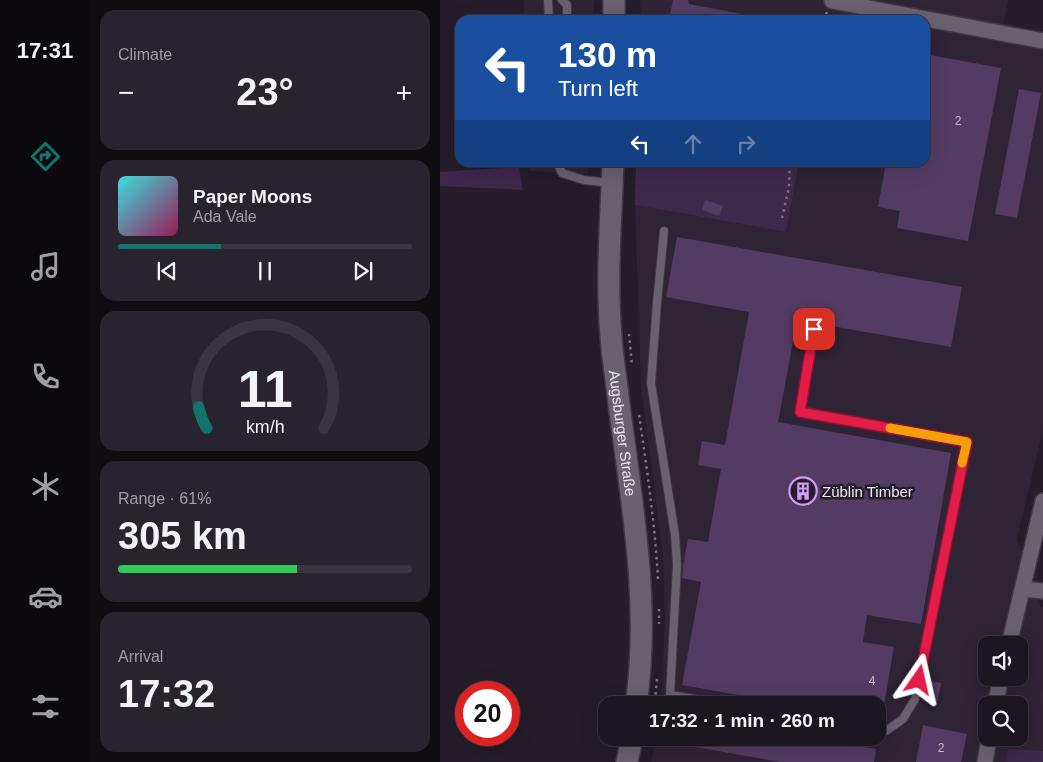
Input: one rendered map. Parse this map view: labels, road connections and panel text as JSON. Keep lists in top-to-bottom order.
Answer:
{
  "streets": {
    "main road": ["Augsburger Straße"]
  },
  "places": {
    "building": ["Züblin Timber"]
  },
  "house_numbers": ["2", "4", "2"],
  "page": {
    "tabs": "17:31",
    "tile": [
      "Climate",
      ["Range · 61%", "305 km"],
      ["Arrival", "17:32"]
    ],
    "turn": ["130 m", "Turn left"],
    "heat": ["−", "23°", "+"],
    "song": ["Paper Moons", "Ada Vale"],
    "limit": "20",
    "trip": "17:32 · 1 min · 260 m",
    "gauge": ["11", "km/h"]
  }
}
